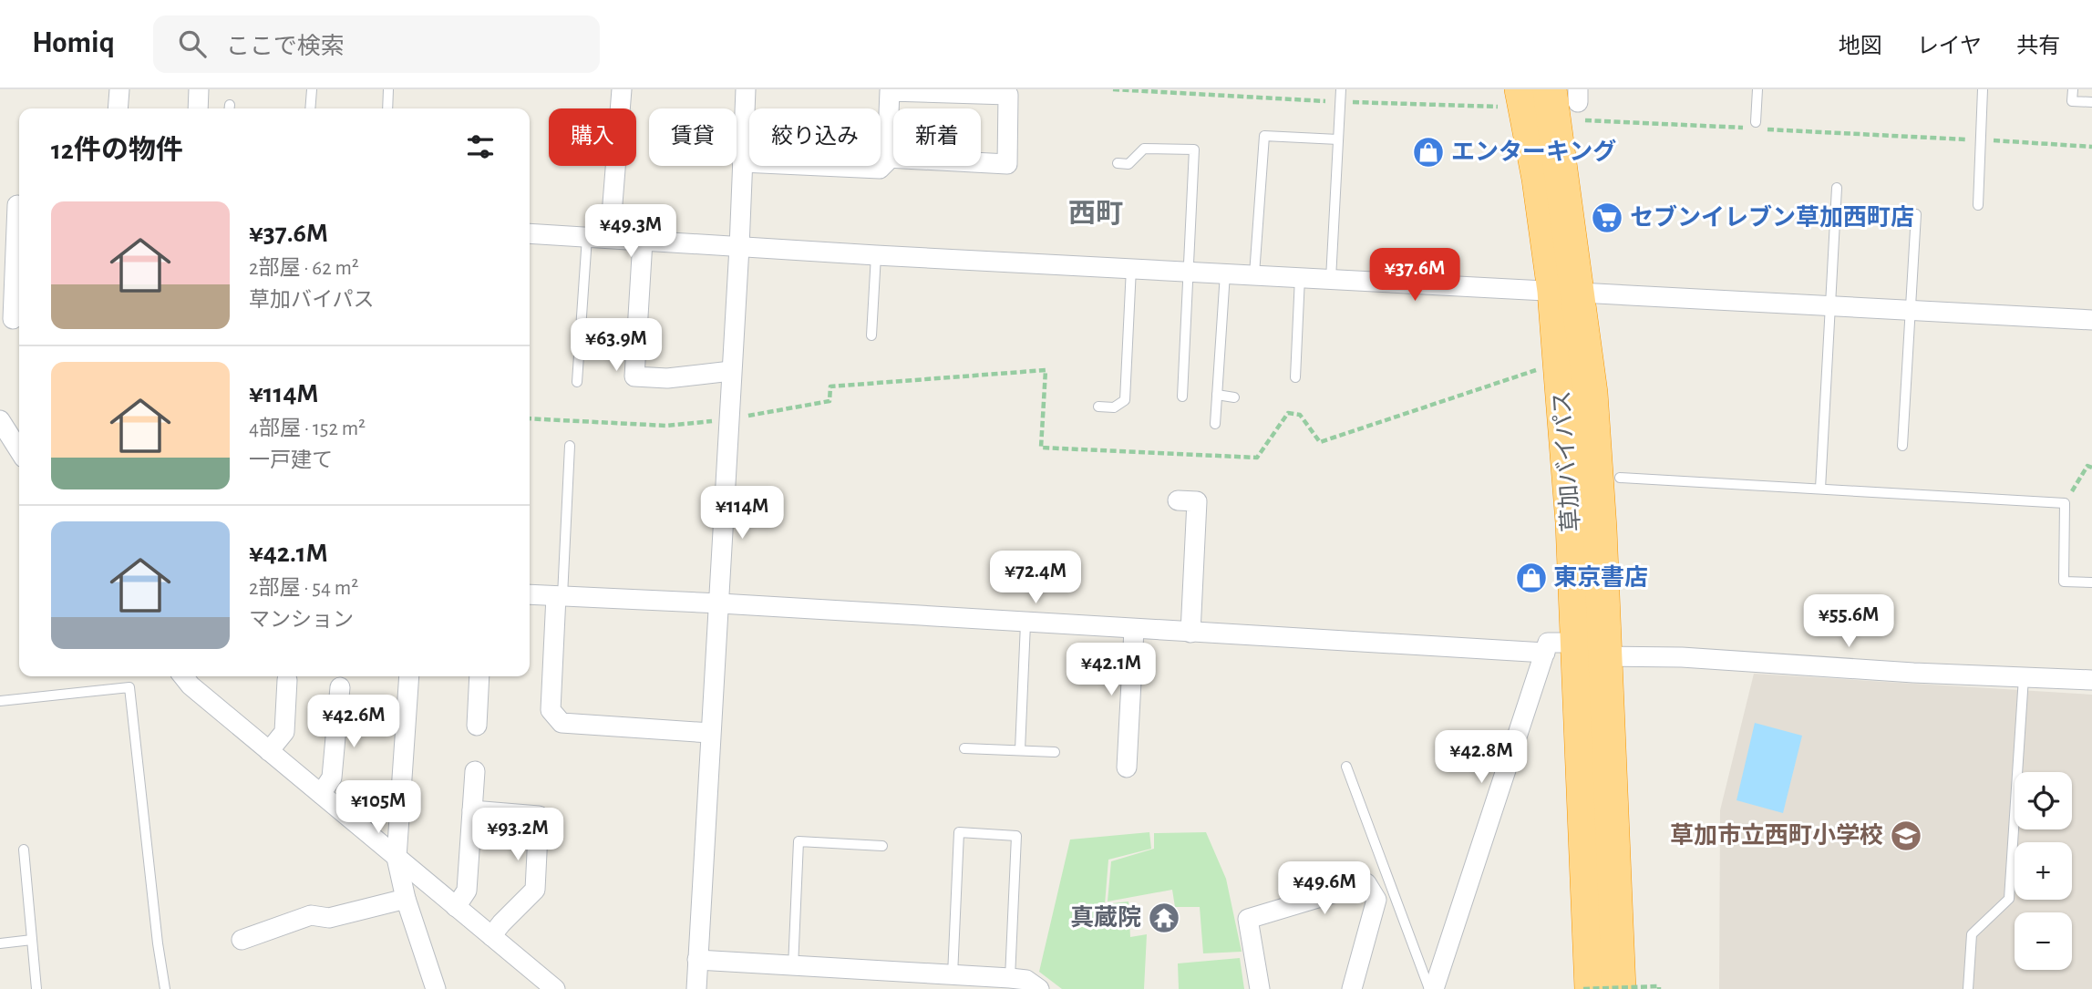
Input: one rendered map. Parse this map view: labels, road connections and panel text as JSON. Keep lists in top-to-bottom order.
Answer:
{
  "streets": {
    "highway": ["草加バイパス"]
  },
  "districts": ["西町"],
  "places": {
    "shop": ["エンターキング", "東京書店"],
    "supermarket": ["セブンイレブン草加西町店"],
    "school or university": ["草加市立西町小学校"],
    "temple": ["真蔵院"]
  },
  "page": {
    "header": "Homiq",
    "search": "ここで検索",
    "nav": ["地図", "レイヤ", "共有"],
    "chip": [
      "購入",
      "賃貸",
      "絞り込み",
      "新着"
    ],
    "heading": "12件の物件",
    "list": [
      {
        "name": "¥37.6M",
        "note": "2部屋 · 62 m² · 草加バイパス"
      },
      {
        "name": "¥114M",
        "note": "4部屋 · 152 m² · 一戸建て"
      },
      {
        "name": "¥42.1M",
        "note": "2部屋 · 54 m² · マンション"
      }
    ],
    "price": [
      "¥49.3M",
      "¥37.6M",
      "¥63.9M",
      "¥114M",
      "¥72.4M",
      "¥55.6M",
      "¥42.1M",
      "¥42.6M",
      "¥42.8M",
      "¥105M",
      "¥93.2M",
      "¥49.6M"
    ],
    "map_buttons": ["+", "−"]
  }
}
